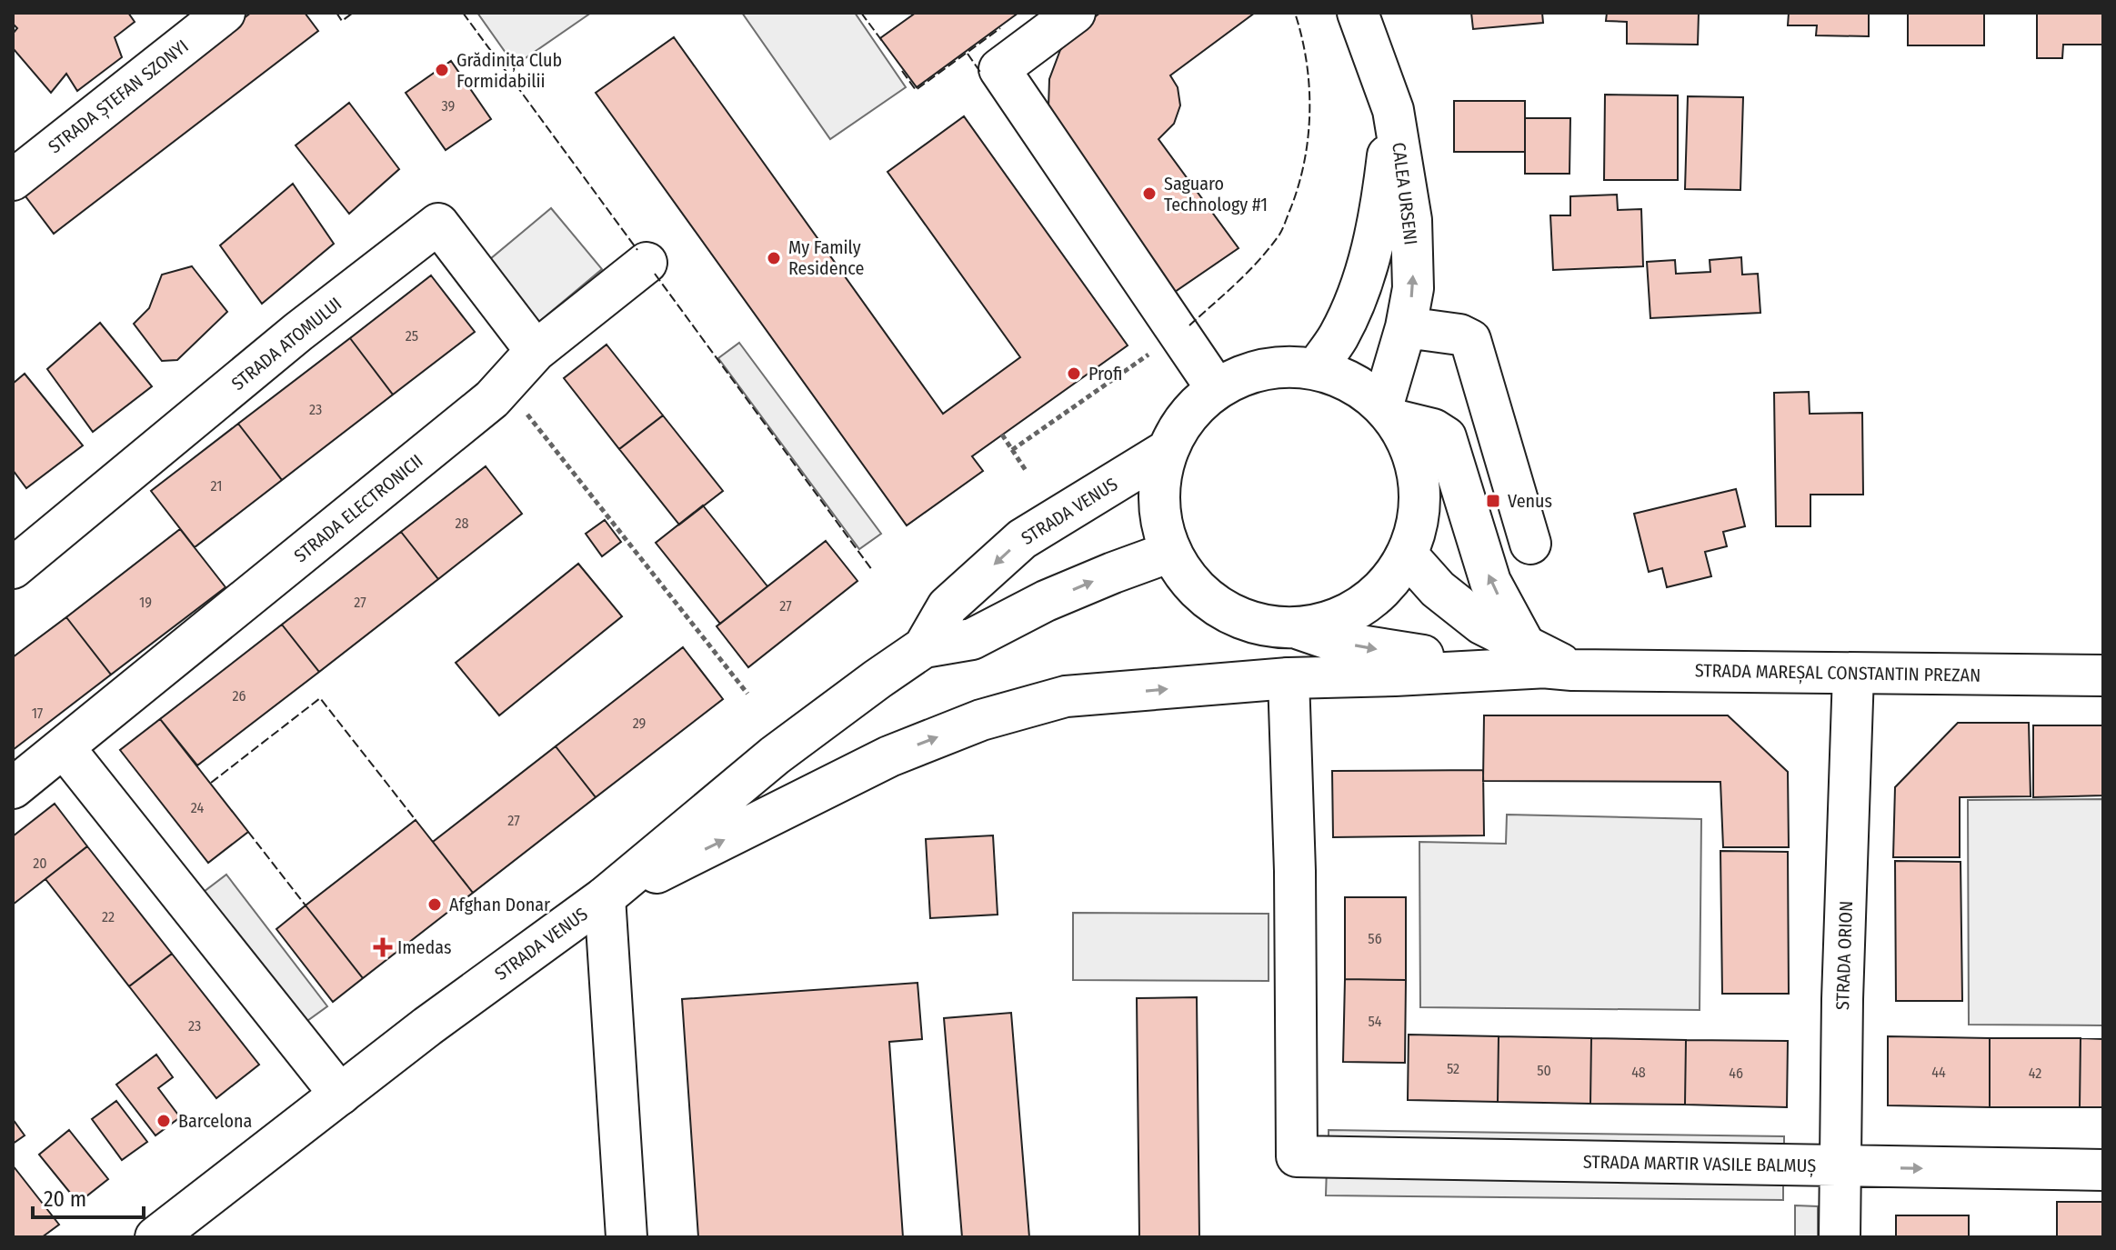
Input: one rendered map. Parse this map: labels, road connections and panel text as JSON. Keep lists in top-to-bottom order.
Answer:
{
  "streets": {
    "main road": [
      "STRADA ȘTEFAN SZONYI",
      "CALEA URSENI",
      "STRADA ATOMULUI",
      "STRADA ELECTRONICII",
      "STRADA VENUS",
      "STRADA MAREȘAL CONSTANTIN PREZAN",
      "STRADA ORION",
      "STRADA MARTIR VASILE BALMUȘ"
    ]
  },
  "crossings": [
    ["STRADA ATOMULUI", "STRADA ELECTRONICII"],
    ["STRADA MAREȘAL CONSTANTIN PREZAN", "STRADA ORION"],
    ["STRADA ORION", "STRADA MARTIR VASILE BALMUȘ"]
  ],
  "places": {
    "other": [
      "Grădinița Club Formidabilii",
      "Saguaro Technology #1",
      "My Family Residence",
      "Profi",
      "Afghan Donar",
      "Barcelona"
    ],
    "transit": ["Venus"],
    "health": ["Imedas"]
  },
  "house_numbers": [
    "39",
    "25",
    "23",
    "21",
    "28",
    "19",
    "27",
    "27",
    "26",
    "17",
    "29",
    "24",
    "27",
    "20",
    "22",
    "56",
    "54",
    "23",
    "52",
    "50",
    "48",
    "44",
    "46",
    "42"
  ],
  "scale_bar": "20 m"
}
